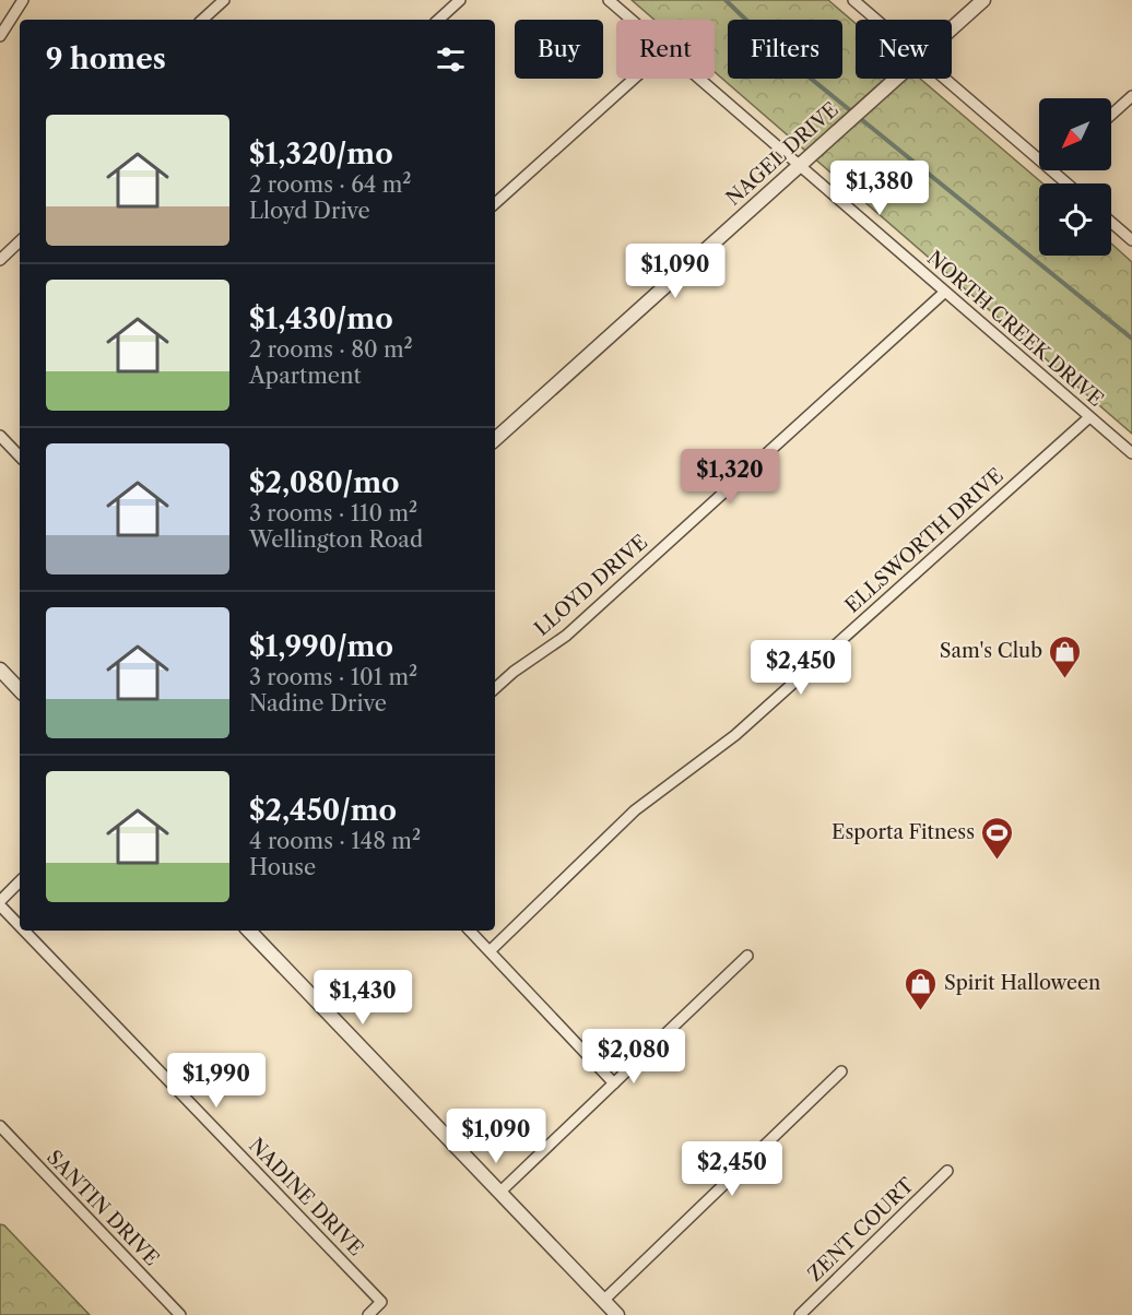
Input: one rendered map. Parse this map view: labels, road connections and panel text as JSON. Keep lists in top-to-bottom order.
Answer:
{
  "streets": {
    "street": [
      "NAGEL DRIVE",
      "NORTH CREEK DRIVE",
      "ELLSWORTH DRIVE",
      "LLOYD DRIVE",
      "NADINE DRIVE",
      "SANTIN DRIVE",
      "ZENT COURT"
    ]
  },
  "crossings": [
    ["NAGEL DRIVE", "NORTH CREEK DRIVE"],
    ["NORTH CREEK DRIVE", "ELLSWORTH DRIVE"],
    ["NORTH CREEK DRIVE", "LLOYD DRIVE"]
  ],
  "places": {
    "shop": ["Sam's Club", "Spirit Halloween"],
    "sports": ["Esporta Fitness"]
  },
  "north": "bottom left",
  "page": {
    "chip": [
      "Buy",
      "Rent",
      "Filters",
      "New"
    ],
    "heading": "9 homes",
    "list": [
      {
        "name": "$1,320/mo",
        "note": "2 rooms · 64 m² · Lloyd Drive"
      },
      {
        "name": "$1,430/mo",
        "note": "2 rooms · 80 m² · Apartment"
      },
      {
        "name": "$2,080/mo",
        "note": "3 rooms · 110 m² · Wellington Road"
      },
      {
        "name": "$1,990/mo",
        "note": "3 rooms · 101 m² · Nadine Drive"
      },
      {
        "name": "$2,450/mo",
        "note": "4 rooms · 148 m² · House"
      }
    ],
    "price": [
      "$1,380",
      "$1,090",
      "$1,320",
      "$2,450",
      "$1,430",
      "$2,080",
      "$1,990",
      "$1,090",
      "$2,450"
    ]
  }
}
